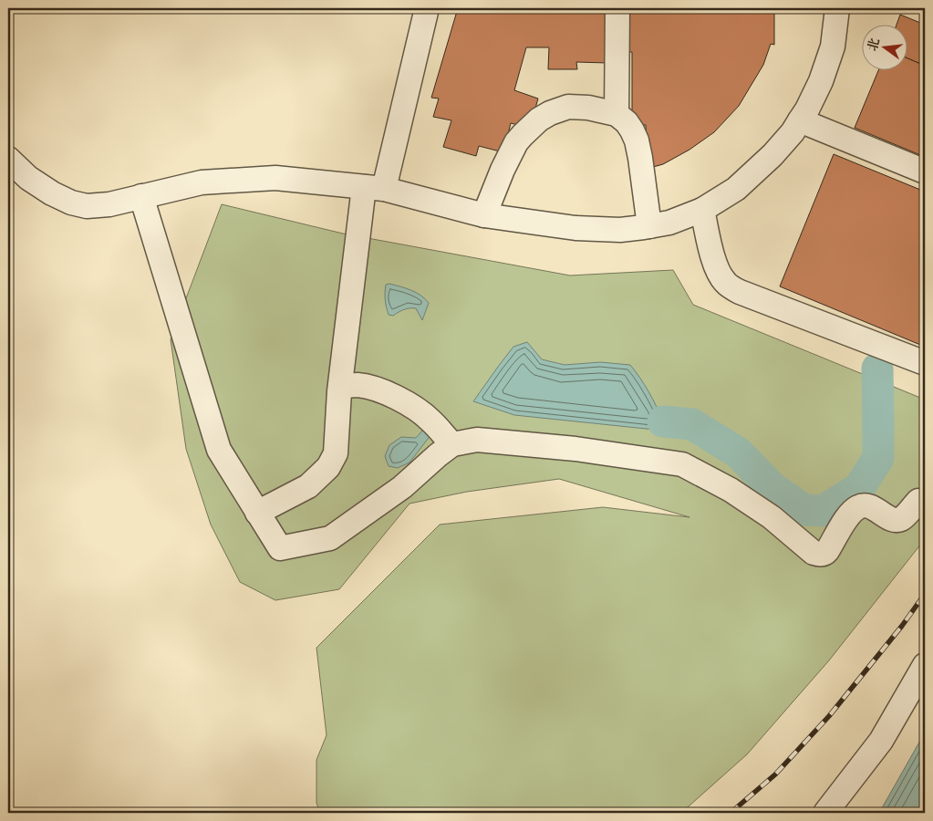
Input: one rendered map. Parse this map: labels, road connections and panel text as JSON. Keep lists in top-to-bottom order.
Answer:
{
  "north": "left"
}
